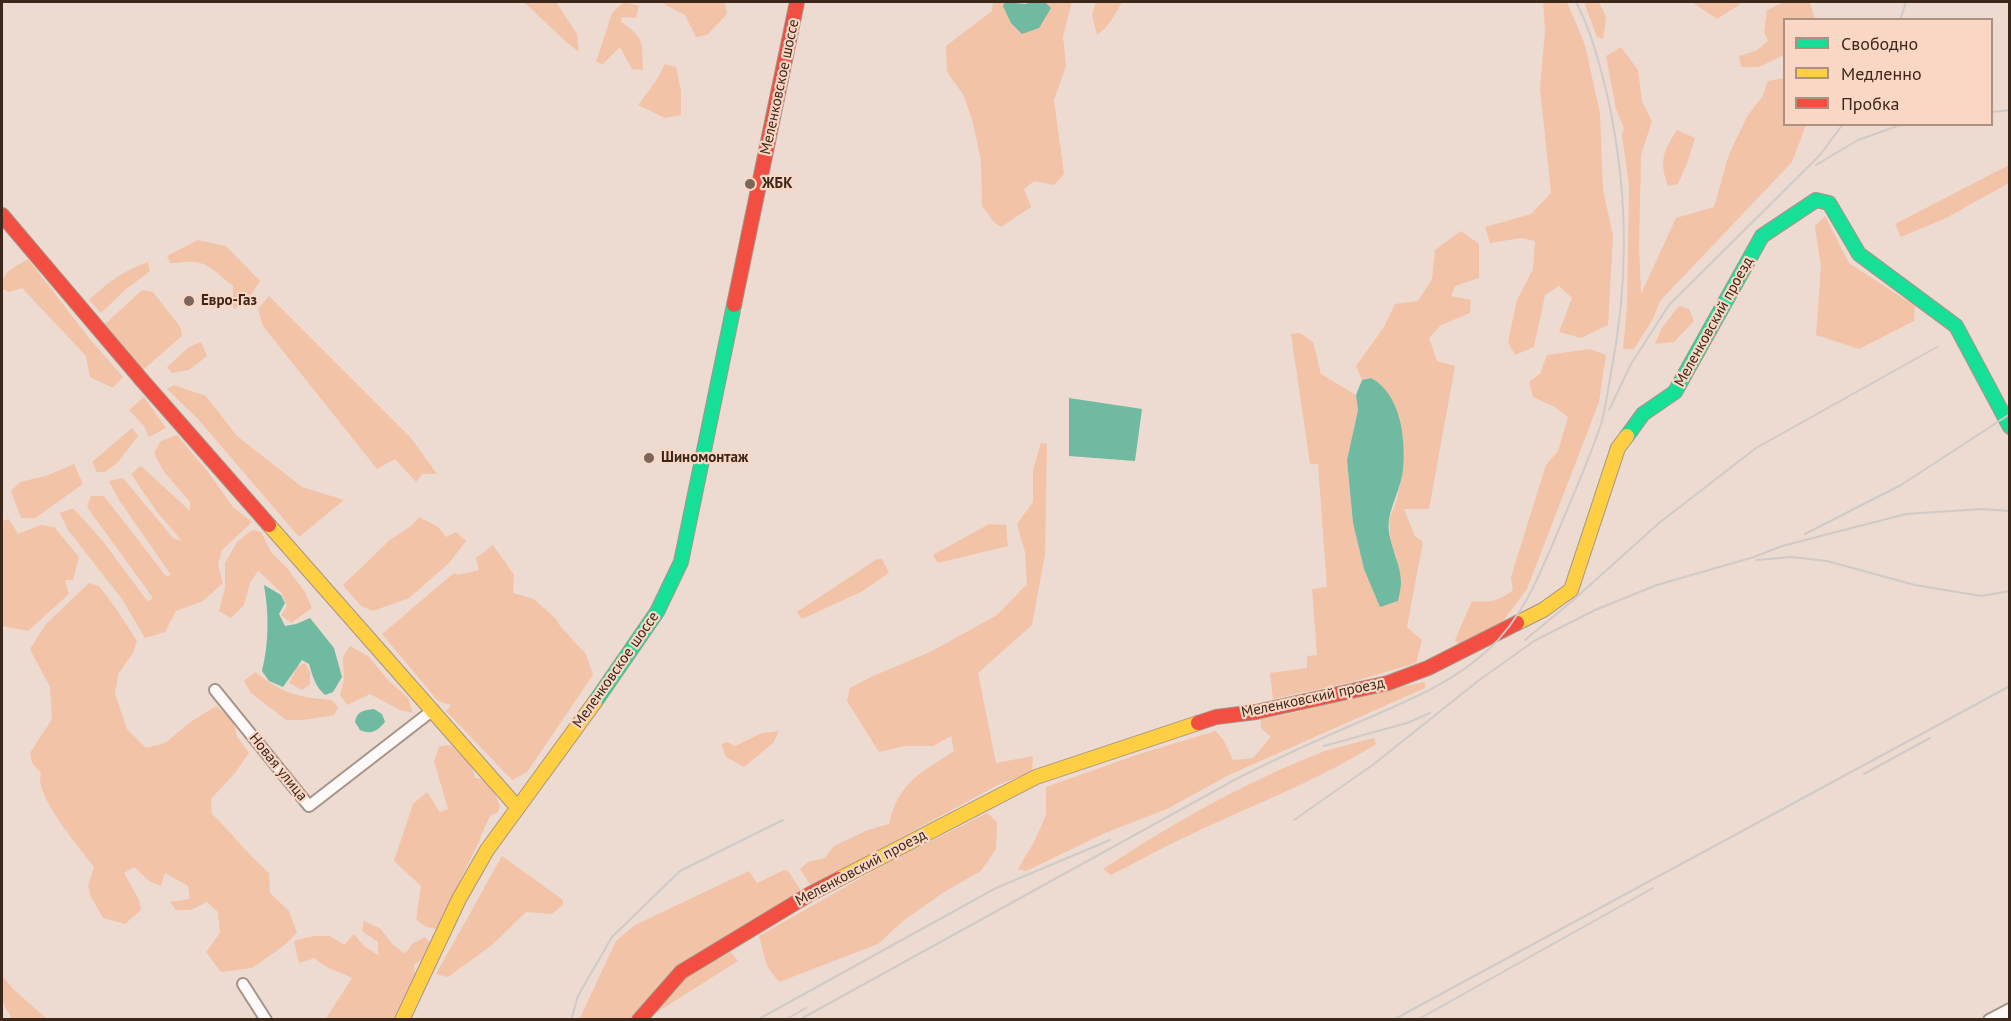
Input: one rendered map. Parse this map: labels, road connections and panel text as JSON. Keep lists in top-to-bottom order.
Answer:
{
  "streets": {
    "street": ["Меленковское шоссе", "Меленковский проезд", "Новая улица"]
  },
  "places": ["ЖБК", "Евро-Газ", "Шиномонтаж"],
  "legend": ["Свободно", "Медленно", "Пробка"]
}
